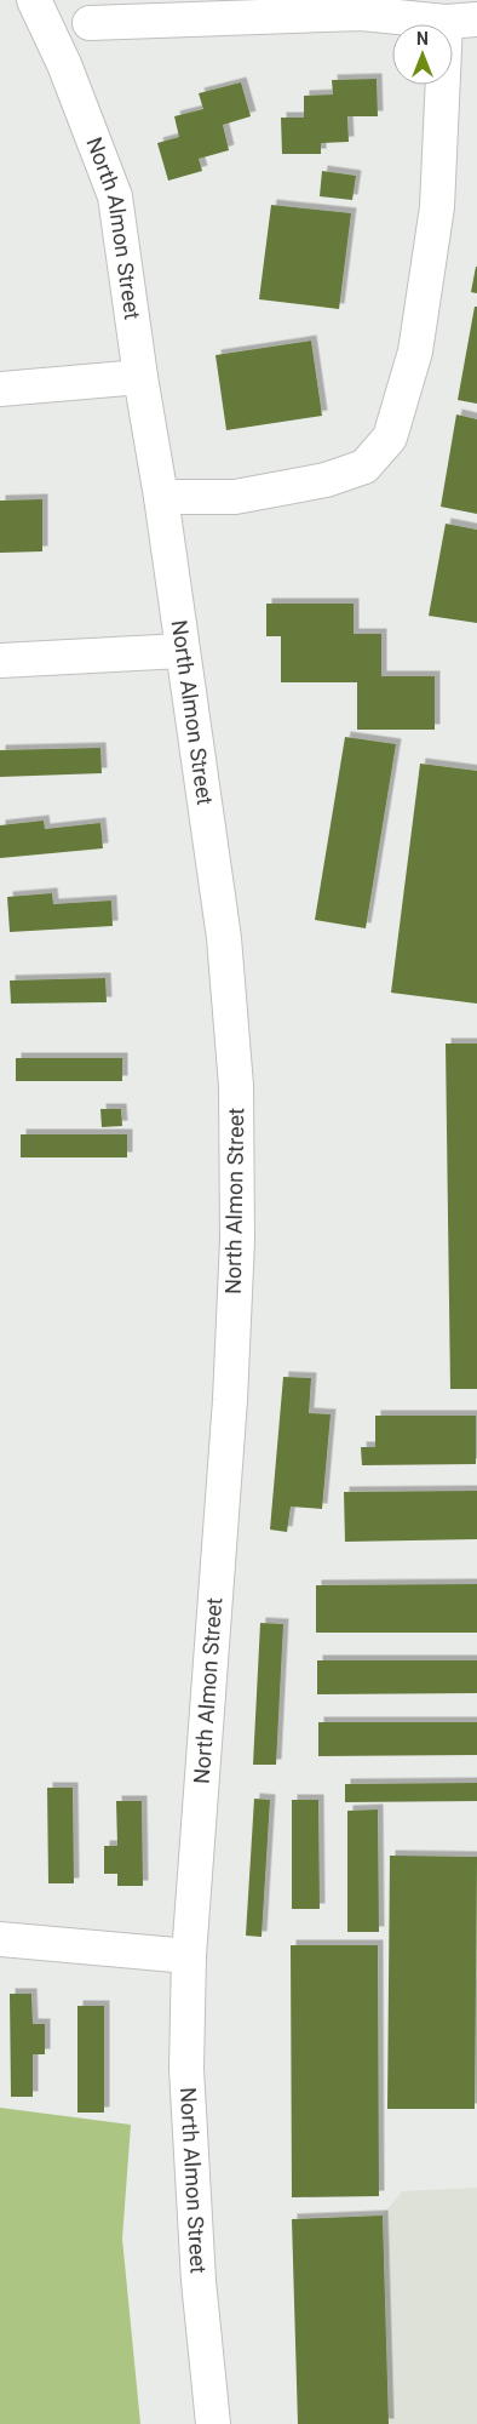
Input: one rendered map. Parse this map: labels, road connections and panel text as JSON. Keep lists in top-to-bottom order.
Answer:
{
  "streets": {
    "street": ["North Almon Street"]
  },
  "north": "top"
}
